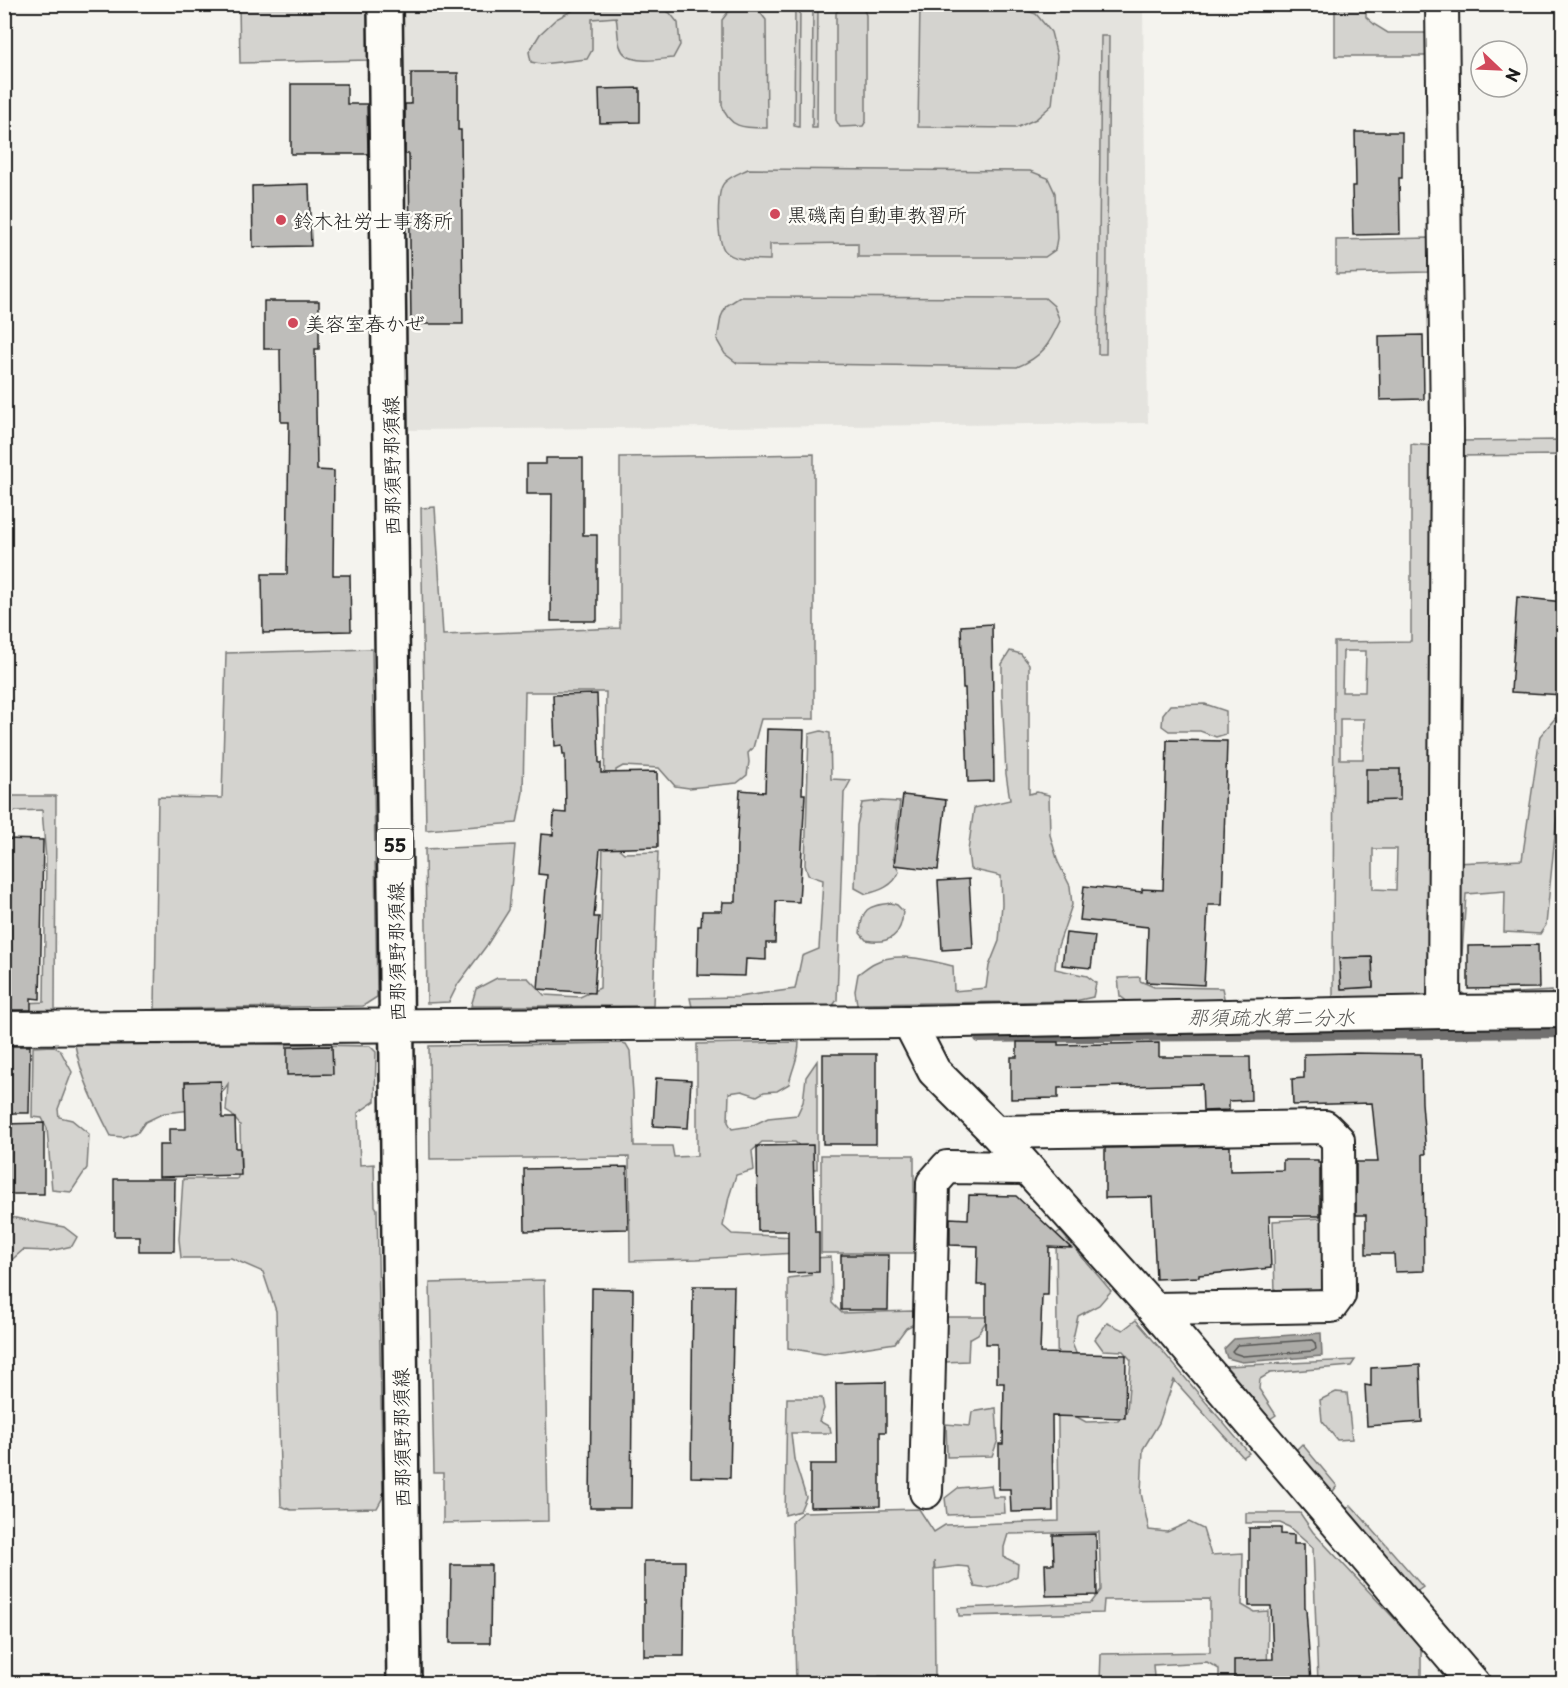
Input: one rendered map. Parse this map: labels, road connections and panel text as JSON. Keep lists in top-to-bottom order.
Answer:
{
  "streets": {
    "main road": ["西那須野那須線", "55"]
  },
  "water": ["那須疏水第二分水"],
  "places": ["黒磯南自動車教習所", "鈴木社労士事務所", "美容室春かぜ"],
  "north": "bottom right"
}
